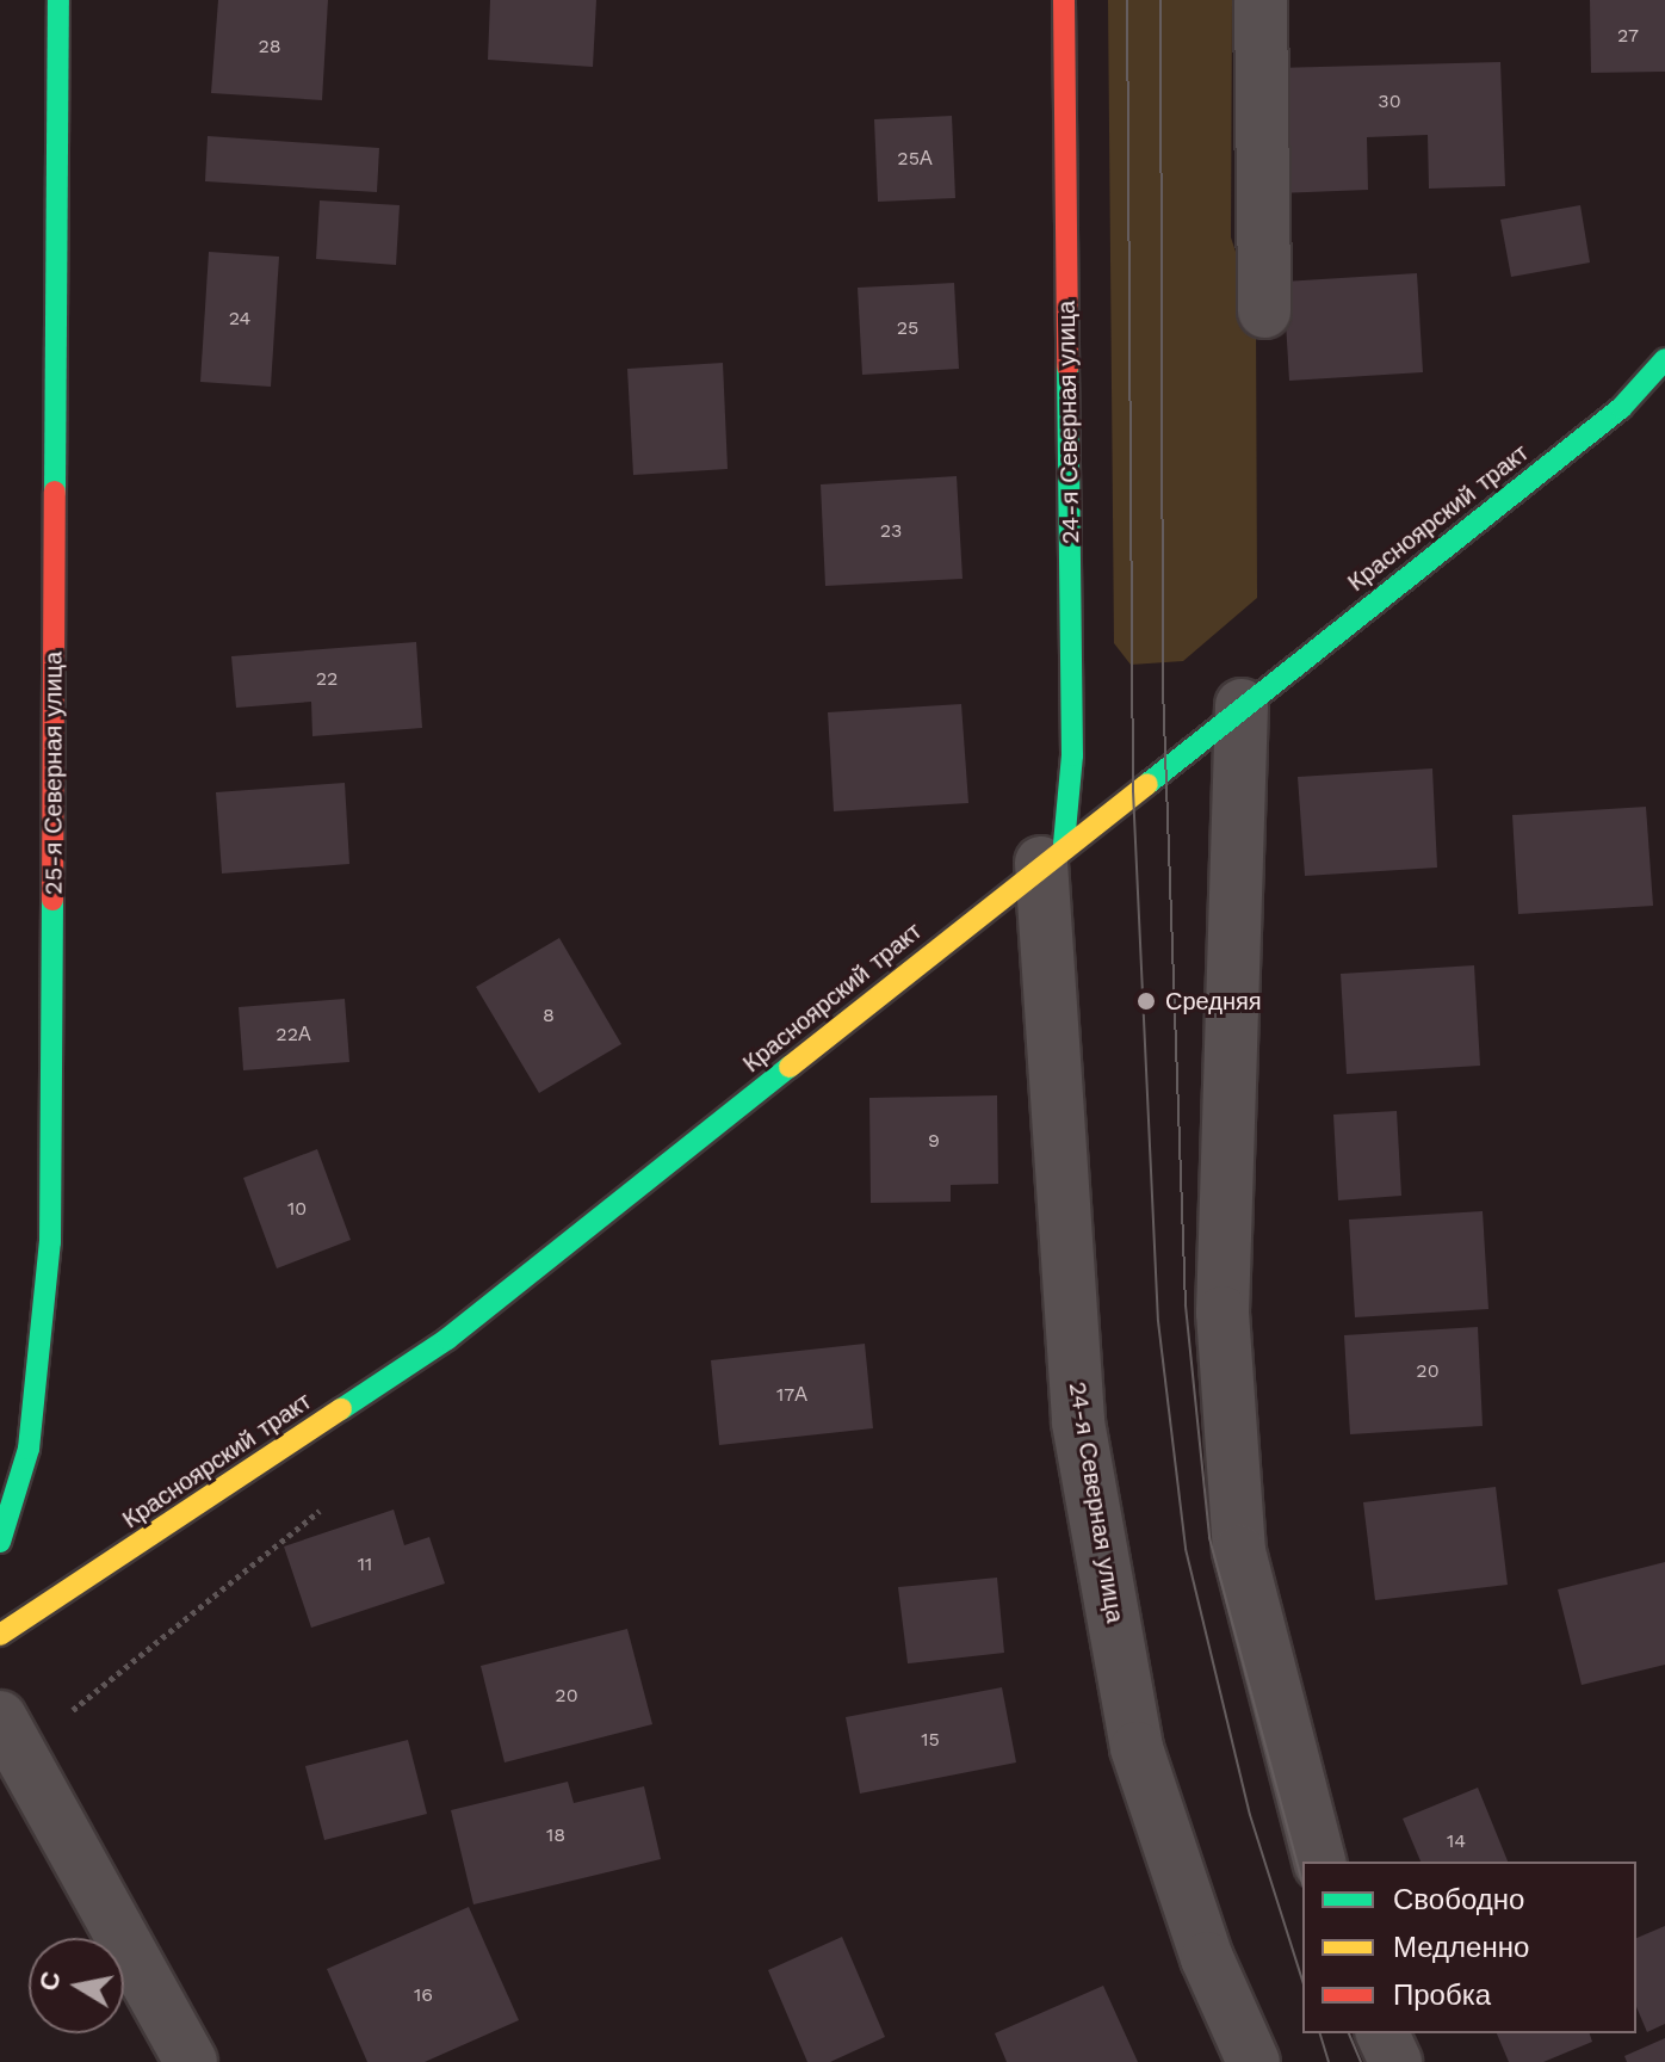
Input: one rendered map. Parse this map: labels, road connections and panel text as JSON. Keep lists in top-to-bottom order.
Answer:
{
  "streets": {
    "main road": ["24-я Северная улица", "Красноярский тракт", "25-я Северная улица"]
  },
  "crossings": [
    ["24-я Северная улица", "Красноярский тракт"]
  ],
  "places": ["Средняя"],
  "house_numbers": [
    "27",
    "28",
    "30",
    "25А",
    "24",
    "25",
    "23",
    "22",
    "8",
    "22А",
    "9",
    "10",
    "20",
    "17А",
    "11",
    "20",
    "15",
    "18",
    "14",
    "16"
  ],
  "legend": ["Свободно", "Медленно", "Пробка"],
  "north": "left"
}
